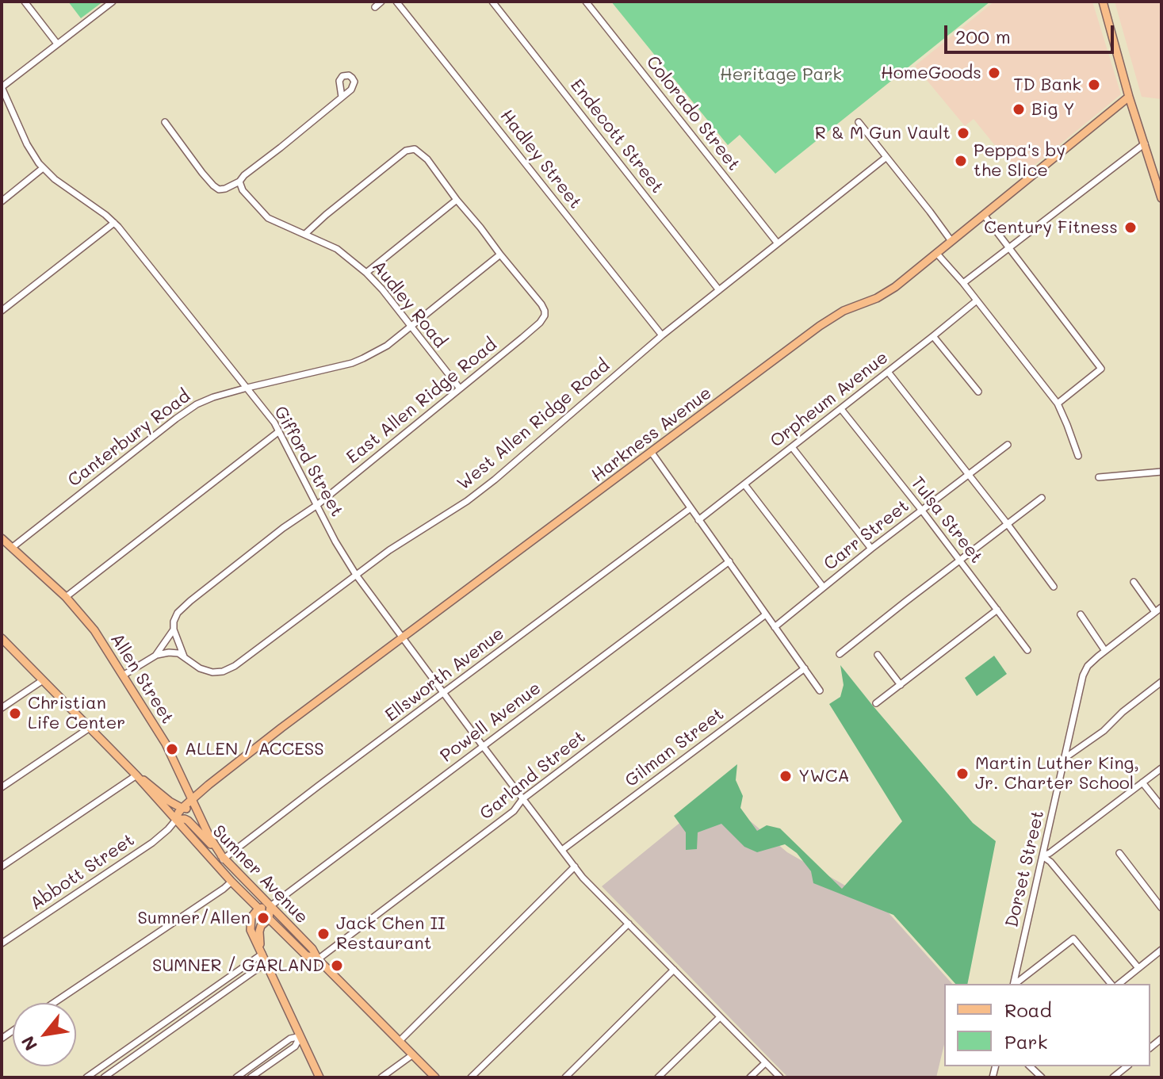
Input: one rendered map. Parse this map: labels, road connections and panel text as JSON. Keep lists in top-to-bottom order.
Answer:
{
  "streets": {
    "main road": ["Harkness Avenue", "Allen Street", "Sumner Avenue"],
    "street": [
      "Colorado Street",
      "Endecott Street",
      "Hadley Street",
      "Audley Road",
      "Orpheum Avenue",
      "East Allen Ridge Road",
      "West Allen Ridge Road",
      "Canterbury Road",
      "Gifford Street",
      "Tulsa Street",
      "Carr Street",
      "Ellsworth Avenue",
      "Powell Avenue",
      "Gilman Street",
      "Garland Street",
      "Dorset Street",
      "Abbott Street"
    ]
  },
  "crossings": [
    ["Colorado Street", "West Allen Ridge Road"],
    ["Endecott Street", "West Allen Ridge Road"],
    ["Hadley Street", "West Allen Ridge Road"],
    ["Audley Road", "East Allen Ridge Road"],
    ["Audley Road", "Canterbury Road"],
    ["Orpheum Avenue", "Tulsa Street"],
    ["East Allen Ridge Road", "West Allen Ridge Road"],
    ["East Allen Ridge Road", "Canterbury Road"],
    ["East Allen Ridge Road", "Gifford Street"],
    ["East Allen Ridge Road", "Allen Street"],
    ["West Allen Ridge Road", "Gifford Street"],
    ["Harkness Avenue", "Gifford Street"],
    ["Harkness Avenue", "Allen Street"],
    ["Harkness Avenue", "Sumner Avenue"],
    ["Canterbury Road", "Gifford Street"],
    ["Canterbury Road", "Allen Street"],
    ["Gifford Street", "Ellsworth Avenue"],
    ["Gifford Street", "Powell Avenue"],
    ["Gifford Street", "Gilman Street"],
    ["Gifford Street", "Garland Street"],
    ["Tulsa Street", "Carr Street"],
    ["Ellsworth Avenue", "Allen Street"],
    ["Ellsworth Avenue", "Sumner Avenue"],
    ["Allen Street", "Sumner Avenue"],
    ["Powell Avenue", "Sumner Avenue"],
    ["Garland Street", "Sumner Avenue"],
    ["Abbott Street", "Sumner Avenue"]
  ],
  "parks": ["Heritage Park"],
  "places": [
    "HomeGoods",
    "TD Bank",
    "Big Y",
    "R & M Gun Vault",
    "Peppa's by the Slice",
    "Century Fitness",
    "Christian Life Center",
    "ALLEN / ACCESS",
    "Martin Luther King, Jr. Charter School",
    "YWCA",
    "Sumner/Allen",
    "Jack Chen II Restaurant",
    "SUMNER / GARLAND"
  ],
  "legend": ["Road", "Park"],
  "scale_bar": "200 m",
  "north": "bottom left"
}
